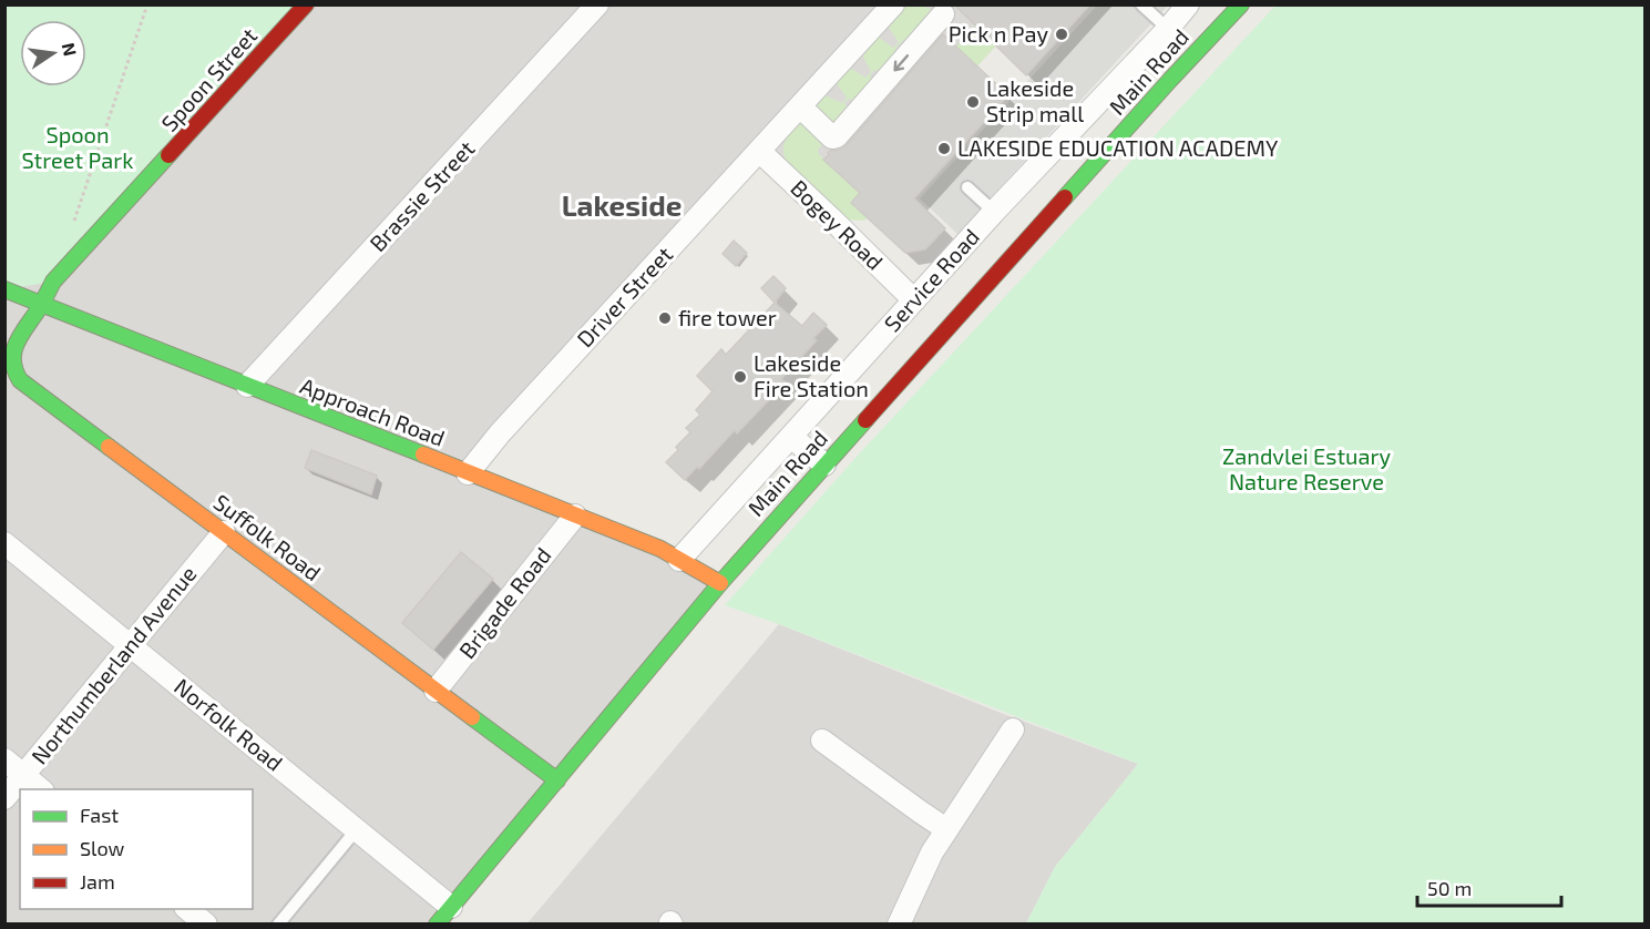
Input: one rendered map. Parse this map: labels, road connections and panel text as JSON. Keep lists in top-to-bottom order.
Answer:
{
  "streets": {
    "street": [
      "Main Road",
      "Spoon Street",
      "Brassie Street",
      "Bogey Road",
      "Service Road",
      "Driver Street",
      "Approach Road",
      "Suffolk Road",
      "Brigade Road",
      "Northumberland Avenue",
      "Norfolk Road"
    ]
  },
  "crossings": [
    ["Main Road", "Approach Road"],
    ["Main Road", "Suffolk Road"],
    ["Main Road", "Norfolk Road"],
    ["Spoon Street", "Approach Road"],
    ["Spoon Street", "Suffolk Road"],
    ["Brassie Street", "Approach Road"],
    ["Bogey Road", "Service Road"],
    ["Bogey Road", "Driver Street"],
    ["Service Road", "Approach Road"],
    ["Driver Street", "Approach Road"],
    ["Approach Road", "Suffolk Road"],
    ["Approach Road", "Brigade Road"],
    ["Suffolk Road", "Brigade Road"],
    ["Suffolk Road", "Northumberland Avenue"],
    ["Northumberland Avenue", "Norfolk Road"]
  ],
  "districts": ["Lakeside"],
  "parks": ["Spoon Street Park", "Zandvlei Estuary Nature Reserve"],
  "places": [
    "Pick n Pay",
    "Lakeside Strip mall",
    "LAKESIDE EDUCATION ACADEMY",
    "fire tower",
    "Lakeside Fire Station"
  ],
  "legend": ["Fast", "Slow", "Jam"],
  "scale_bar": "50 m",
  "north": "right"
}
